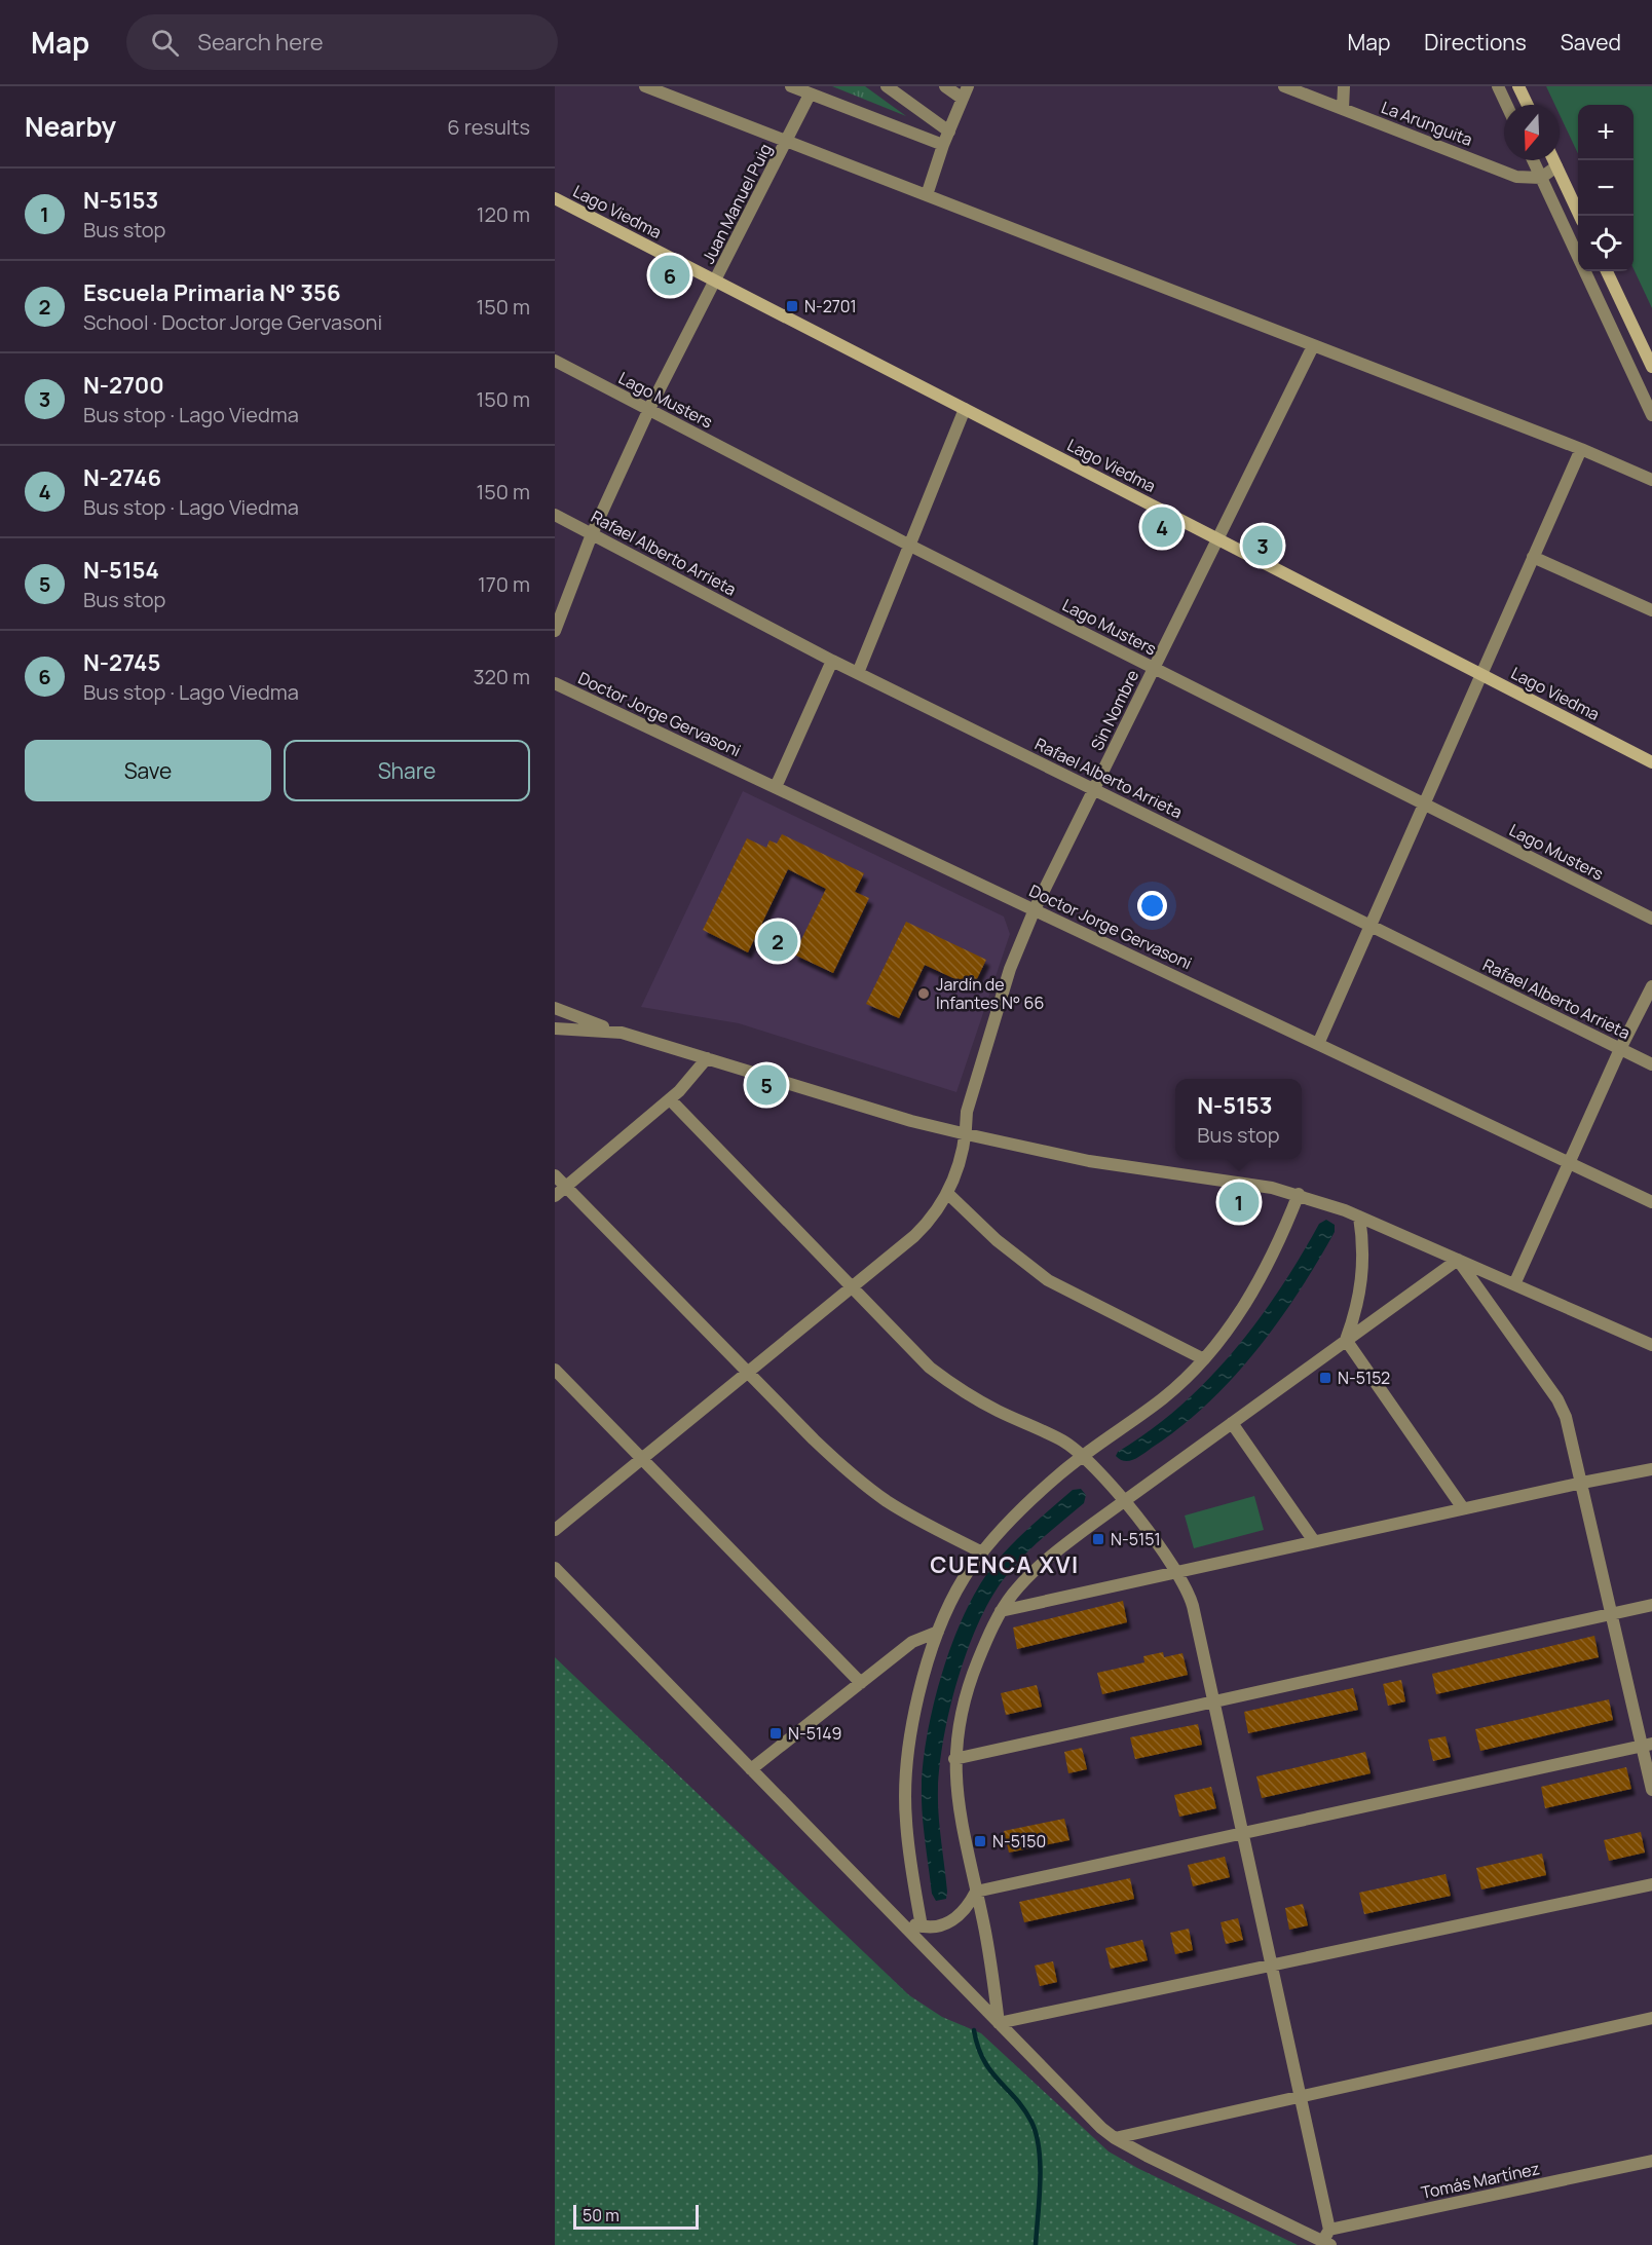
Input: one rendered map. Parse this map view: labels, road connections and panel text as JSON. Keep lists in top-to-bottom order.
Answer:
{
  "streets": {
    "main road": ["Lago Viedma"],
    "street": [
      "La Arunguita",
      "Juan Manuel Puig",
      "Lago Musters",
      "Rafael Alberto Arrieta",
      "Sin Nombre",
      "Doctor Jorge Gervasoni",
      "Tomás Martínez"
    ]
  },
  "crossings": [
    ["Juan Manuel Puig", "Lago Viedma"],
    ["Juan Manuel Puig", "Lago Musters"],
    ["Juan Manuel Puig", "Rafael Alberto Arrieta"],
    ["Lago Viedma", "Sin Nombre"],
    ["Lago Musters", "Sin Nombre"],
    ["Rafael Alberto Arrieta", "Sin Nombre"],
    ["Sin Nombre", "Doctor Jorge Gervasoni"]
  ],
  "districts": ["CUENCA XVI"],
  "places": {
    "transit": [
      "N-2701",
      "N-5152",
      "N-5151",
      "N-5149",
      "N-5150"
    ],
    "other": ["Jardín de Infantes N° 66"]
  },
  "scale_bar": "50 m",
  "north": "bottom",
  "page": {
    "header": "Map",
    "search": "Search here",
    "nav": ["Map", "Directions", "Saved"],
    "heading": ["Nearby", "6 results"],
    "map_buttons": ["+", "−"],
    "list": [
      {
        "mark": "1",
        "name": "N-5153",
        "note": "Bus stop",
        "value": "120 m"
      },
      {
        "mark": "2",
        "name": "Escuela Primaria N° 356",
        "note": "School · Doctor Jorge Gervasoni",
        "value": "150 m"
      },
      {
        "mark": "3",
        "name": "N-2700",
        "note": "Bus stop · Lago Viedma",
        "value": "150 m"
      },
      {
        "mark": "4",
        "name": "N-2746",
        "note": "Bus stop · Lago Viedma",
        "value": "150 m"
      },
      {
        "mark": "5",
        "name": "N-5154",
        "note": "Bus stop",
        "value": "170 m"
      },
      {
        "mark": "6",
        "name": "N-2745",
        "note": "Bus stop · Lago Viedma",
        "value": "320 m"
      }
    ],
    "pins": [
      "6",
      "4",
      "3",
      "2",
      "5",
      "1"
    ],
    "buttons": ["Save", "Share"],
    "popup": ["N-5153", "Bus stop"],
    "scale": "50 m"
  }
}
